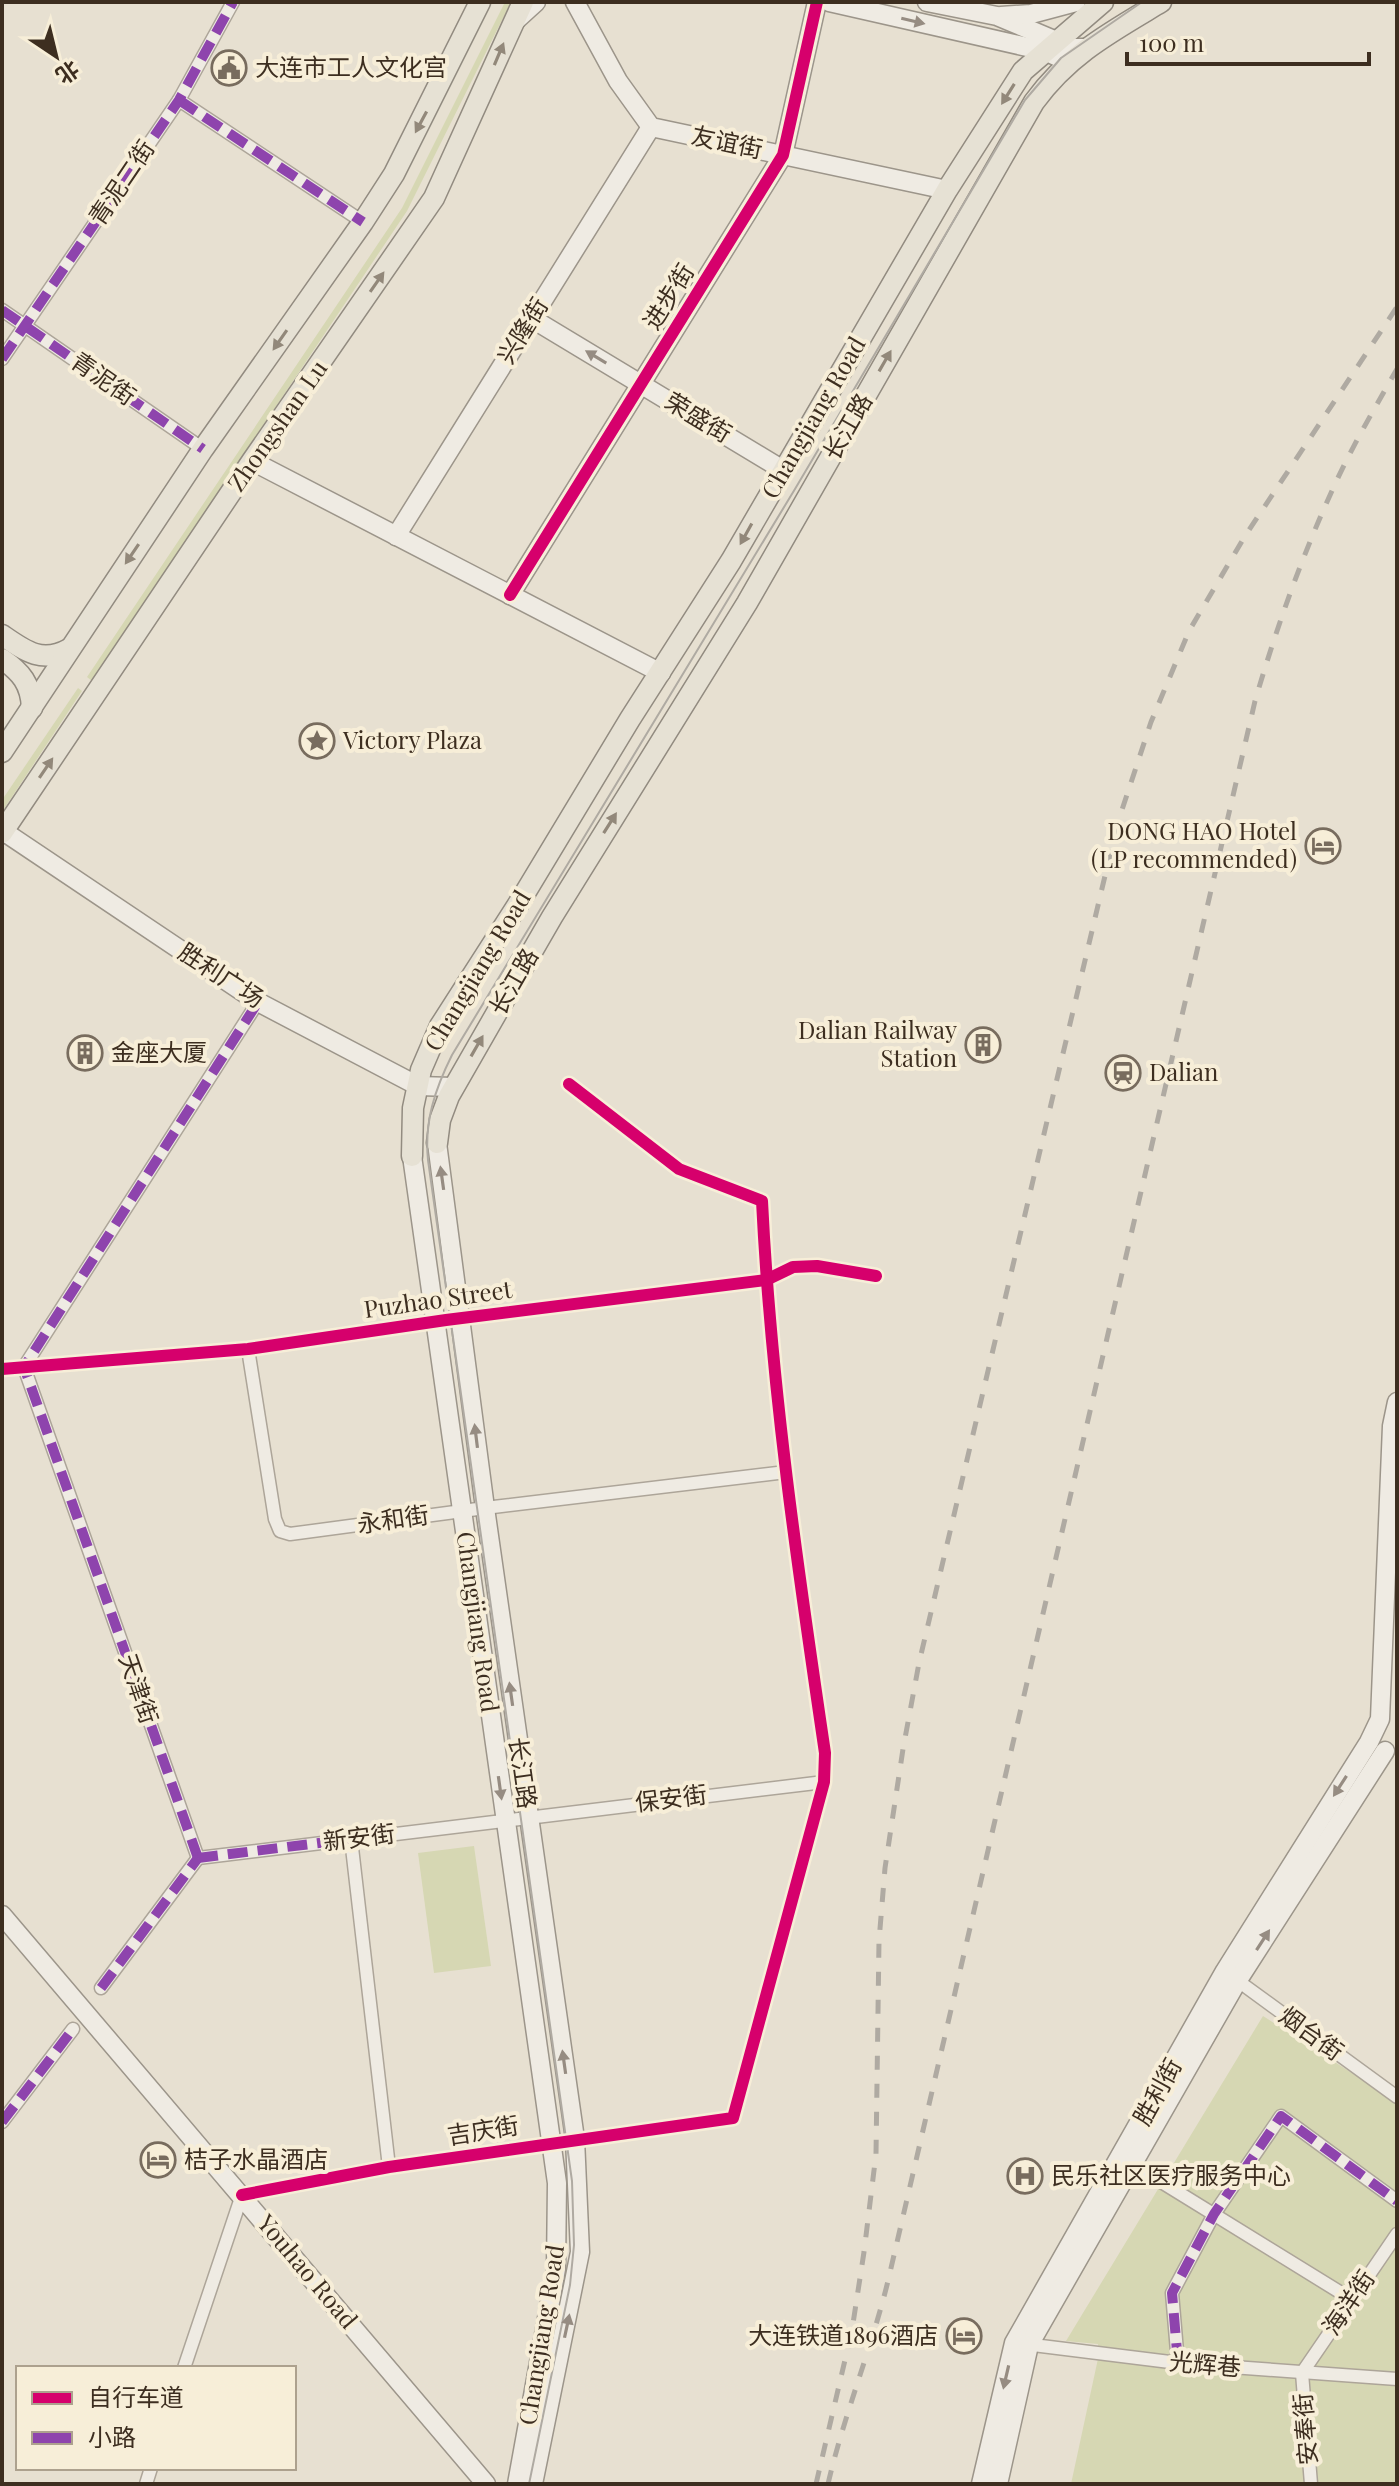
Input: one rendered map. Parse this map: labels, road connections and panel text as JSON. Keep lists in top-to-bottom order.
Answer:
{
  "streets": {
    "main road": ["Changjiang Road", "Zhongshan Lu", "长江路"],
    "street": [
      "友谊街",
      "青泥二街",
      "进步街",
      "兴隆街",
      "青泥街",
      "荣盛街",
      "胜利广场",
      "Puzhao Street",
      "永和街",
      "天津街",
      "保安街",
      "新安街",
      "烟台街",
      "胜利街",
      "吉庆街",
      "Youhao Road",
      "海洋街",
      "光辉巷",
      "安奉街"
    ]
  },
  "crossings": [
    ["友谊街", "进步街"],
    ["友谊街", "兴隆街"],
    ["友谊街", "Changjiang Road"],
    ["青泥二街", "青泥街"],
    ["进步街", "荣盛街"],
    ["兴隆街", "荣盛街"],
    ["青泥街", "Zhongshan Lu"],
    ["荣盛街", "Changjiang Road"],
    ["Changjiang Road", "长江路"],
    ["Changjiang Road", "胜利广场"],
    ["Changjiang Road", "Puzhao Street"],
    ["Changjiang Road", "永和街"],
    ["Changjiang Road", "保安街"],
    ["Changjiang Road", "新安街"],
    ["Changjiang Road", "吉庆街"],
    ["Zhongshan Lu", "胜利广场"],
    ["长江路", "胜利广场"],
    ["长江路", "Puzhao Street"],
    ["长江路", "永和街"],
    ["长江路", "保安街"],
    ["长江路", "新安街"],
    ["长江路", "吉庆街"],
    ["Puzhao Street", "永和街"],
    ["Puzhao Street", "天津街"],
    ["天津街", "新安街"],
    ["保安街", "新安街"],
    ["保安街", "吉庆街"],
    ["烟台街", "胜利街"],
    ["胜利街", "光辉巷"],
    ["吉庆街", "Youhao Road"],
    ["海洋街", "光辉巷"],
    ["海洋街", "安奉街"],
    ["光辉巷", "安奉街"]
  ],
  "one_way": ["荣盛街", "长江路"],
  "places": {
    "public building": ["大连市工人文化宫"],
    "place": ["Victory Plaza"],
    "hotel": ["DONG HAO Hotel (LP recommended)", "桔子水晶酒店", "大连铁道1896酒店"],
    "building": ["Dalian Railway Station", "金座大厦"],
    "station": ["Dalian"],
    "hospital": ["民乐社区医疗服务中心"]
  },
  "legend": ["自行车道", "小路"],
  "scale_bar": "100 m",
  "north": "bottom right"
}
